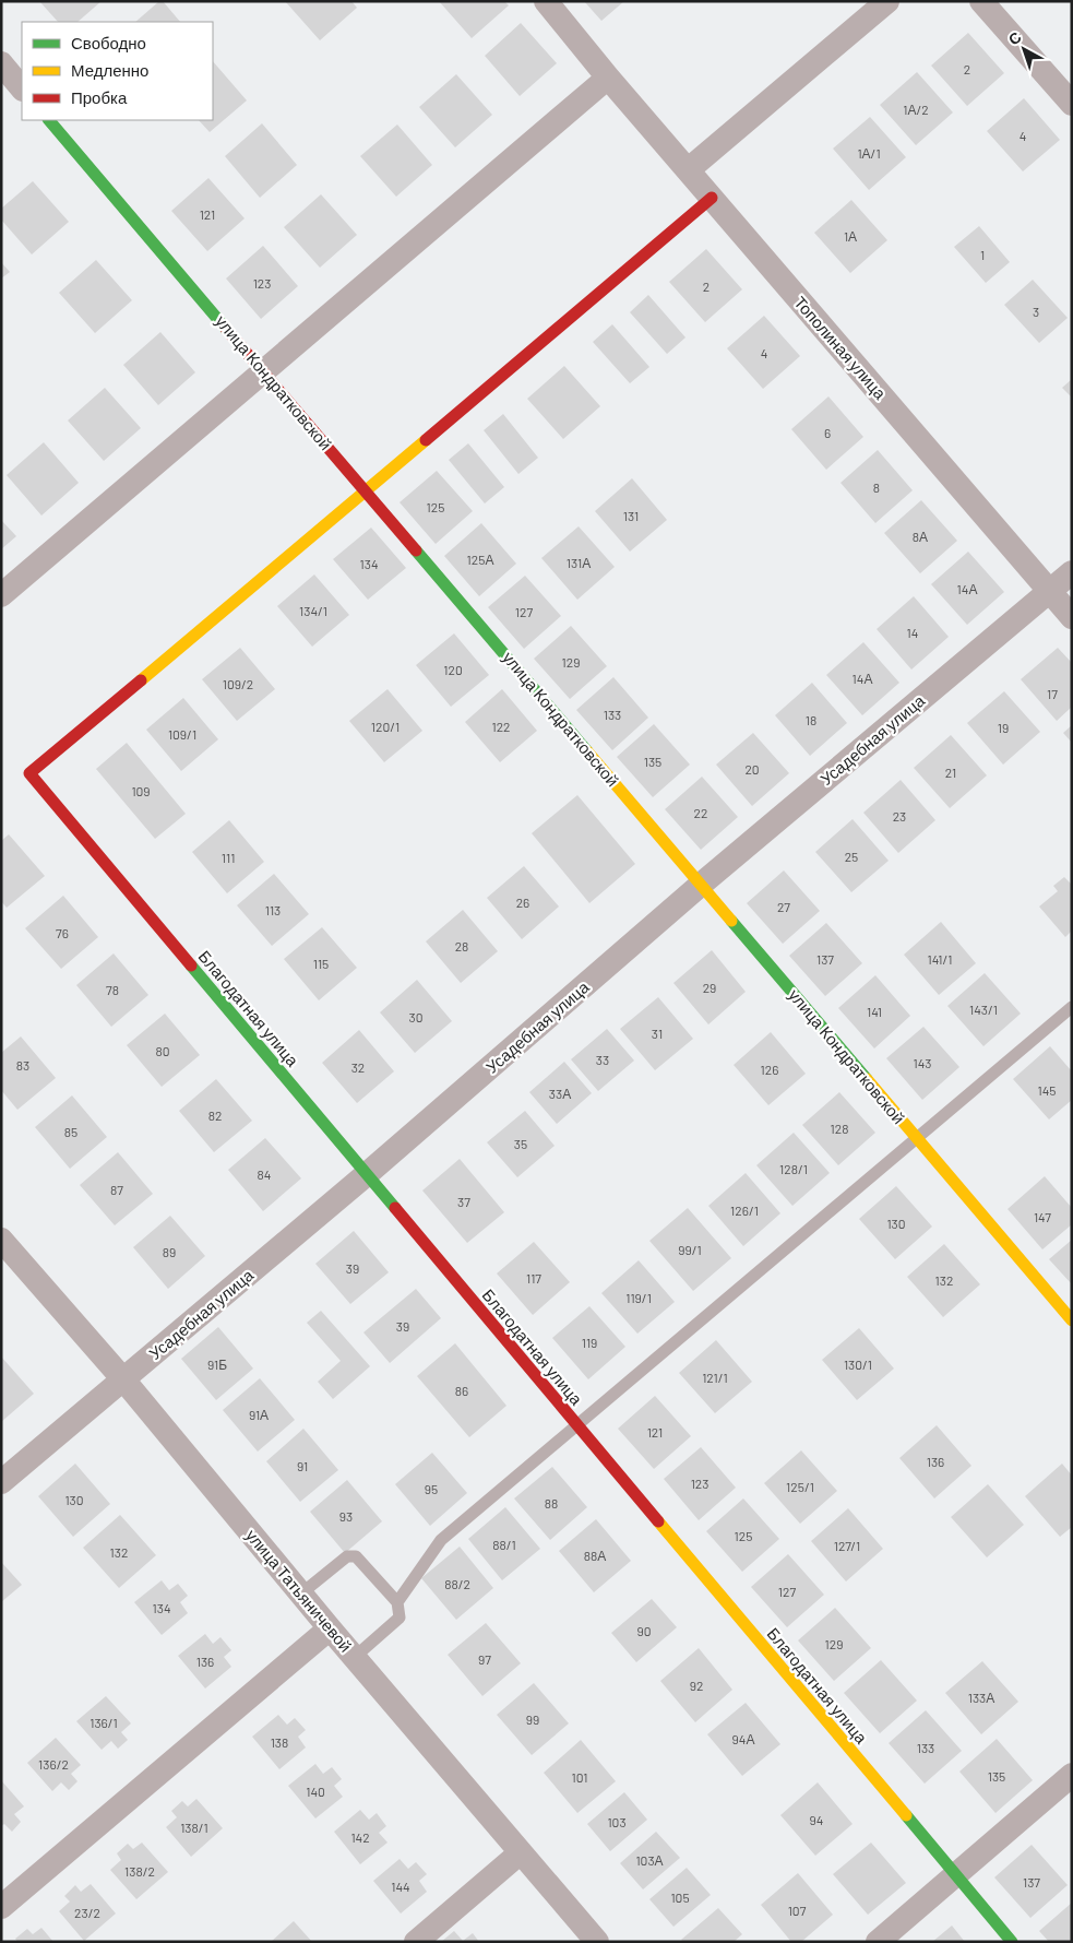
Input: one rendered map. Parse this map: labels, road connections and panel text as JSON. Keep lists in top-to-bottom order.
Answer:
{
  "streets": {
    "street": [
      "Тополиная улица",
      "улица Кондратковской",
      "Усадебная улица",
      "Благодатная улица",
      "улица Татьяничевой"
    ]
  },
  "crossings": [
    ["Тополиная улица", "Усадебная улица"],
    ["улица Кондратковской", "Усадебная улица"],
    ["улица Кондратковской", "Благодатная улица"],
    ["Усадебная улица", "Благодатная улица"],
    ["Усадебная улица", "улица Татьяничевой"]
  ],
  "house_numbers": [
    "2",
    "1А/2",
    "4",
    "1А/1",
    "121",
    "1А",
    "1",
    "123",
    "2",
    "3",
    "4",
    "6",
    "8",
    "125",
    "131",
    "8А",
    "125А",
    "131А",
    "134",
    "14А",
    "134/1",
    "127",
    "14",
    "129",
    "120",
    "14А",
    "109/2",
    "17",
    "133",
    "18",
    "120/1",
    "122",
    "19",
    "109/1",
    "135",
    "20",
    "21",
    "109",
    "22",
    "23",
    "25",
    "111",
    "26",
    "27",
    "113",
    "76",
    "28",
    "137",
    "141/1",
    "115",
    "29",
    "78",
    "143/1",
    "141",
    "30",
    "31",
    "80",
    "33",
    "143",
    "83",
    "32",
    "126",
    "145",
    "33А",
    "82",
    "128",
    "85",
    "35",
    "128/1",
    "84",
    "87",
    "37",
    "126/1",
    "147",
    "130",
    "99/1",
    "89",
    "39",
    "117",
    "132",
    "119/1",
    "39",
    "119",
    "91Б",
    "130/1",
    "121/1",
    "86",
    "91А",
    "121",
    "136",
    "91",
    "123",
    "125/1",
    "95",
    "130",
    "88",
    "93",
    "125",
    "88/1",
    "127/1",
    "132",
    "88А",
    "88/2",
    "127",
    "134",
    "90",
    "129",
    "97",
    "136",
    "92",
    "133А",
    "99",
    "136/1",
    "94А",
    "138",
    "133",
    "136/2",
    "135",
    "101",
    "140",
    "94",
    "103",
    "138/1",
    "142",
    "103А",
    "138/2",
    "137",
    "144",
    "105",
    "107",
    "23/2"
  ],
  "legend": ["Свободно", "Медленно", "Пробка"],
  "north": "top left"
}
